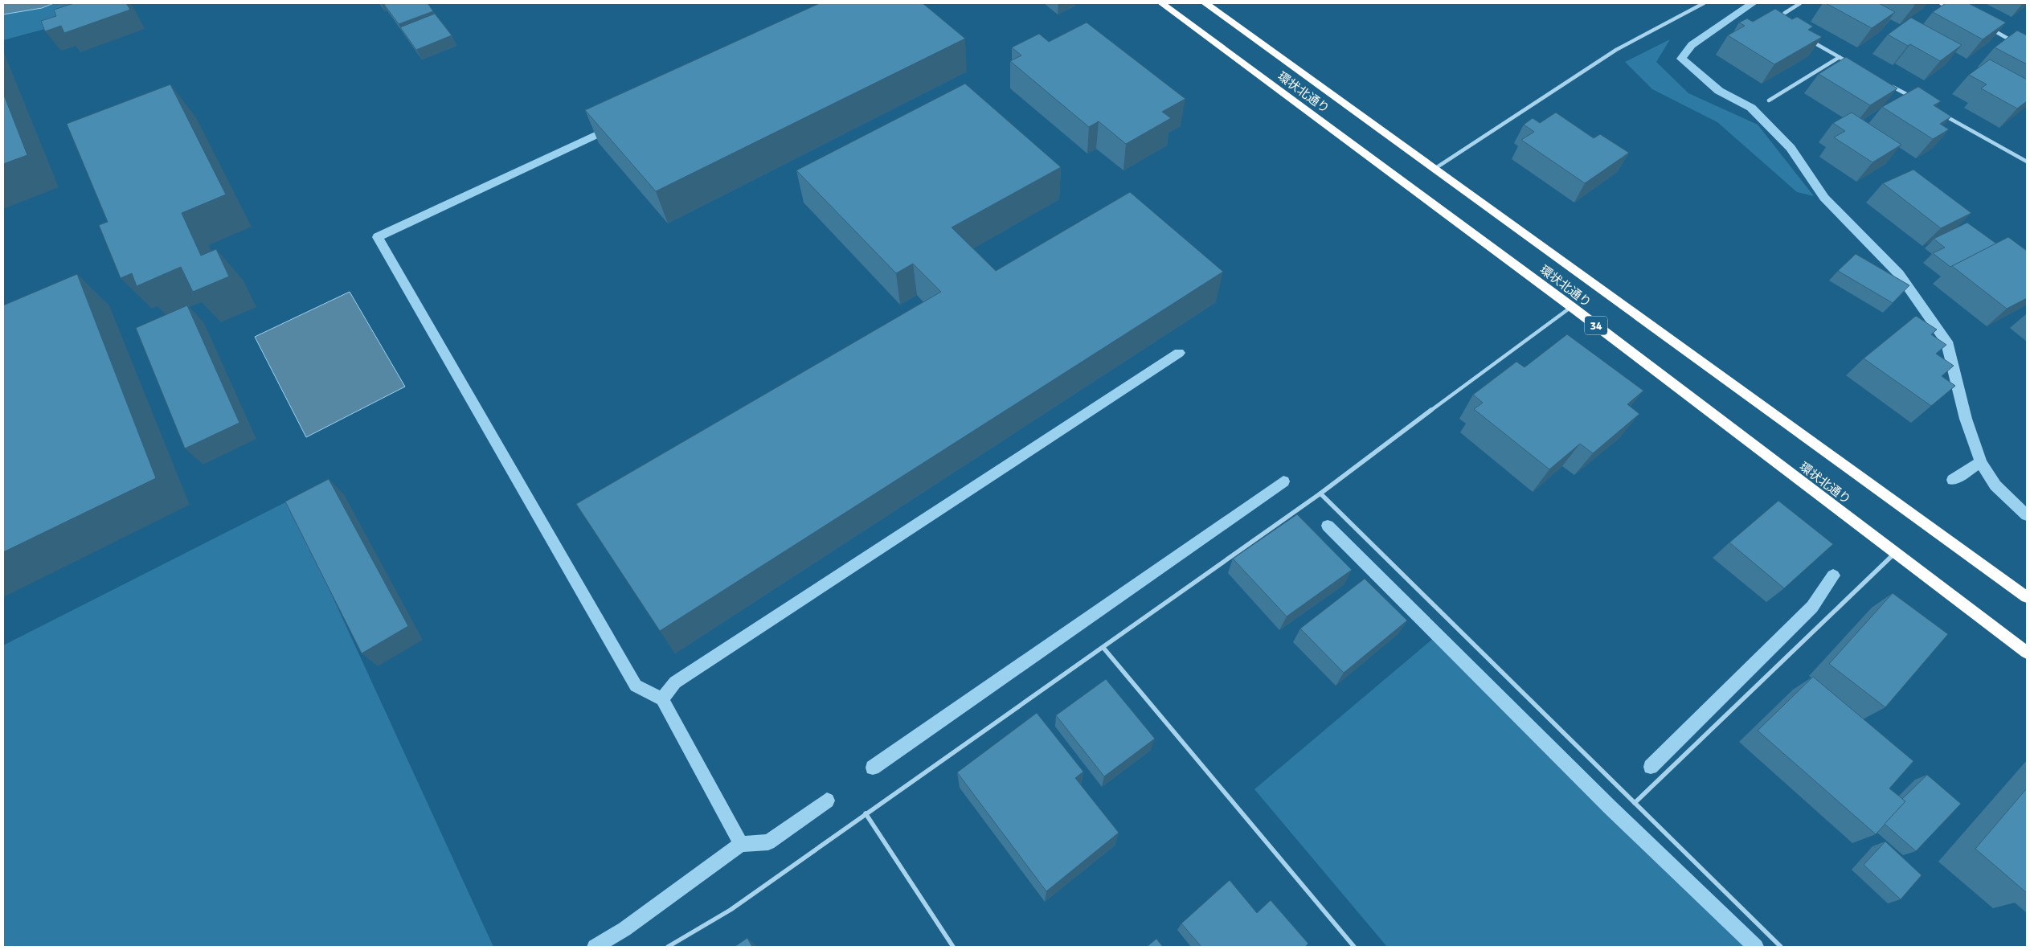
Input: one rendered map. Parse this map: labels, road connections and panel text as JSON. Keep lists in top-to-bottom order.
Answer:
{
  "streets": {
    "highway": ["環状北通り", "34"]
  }
}
